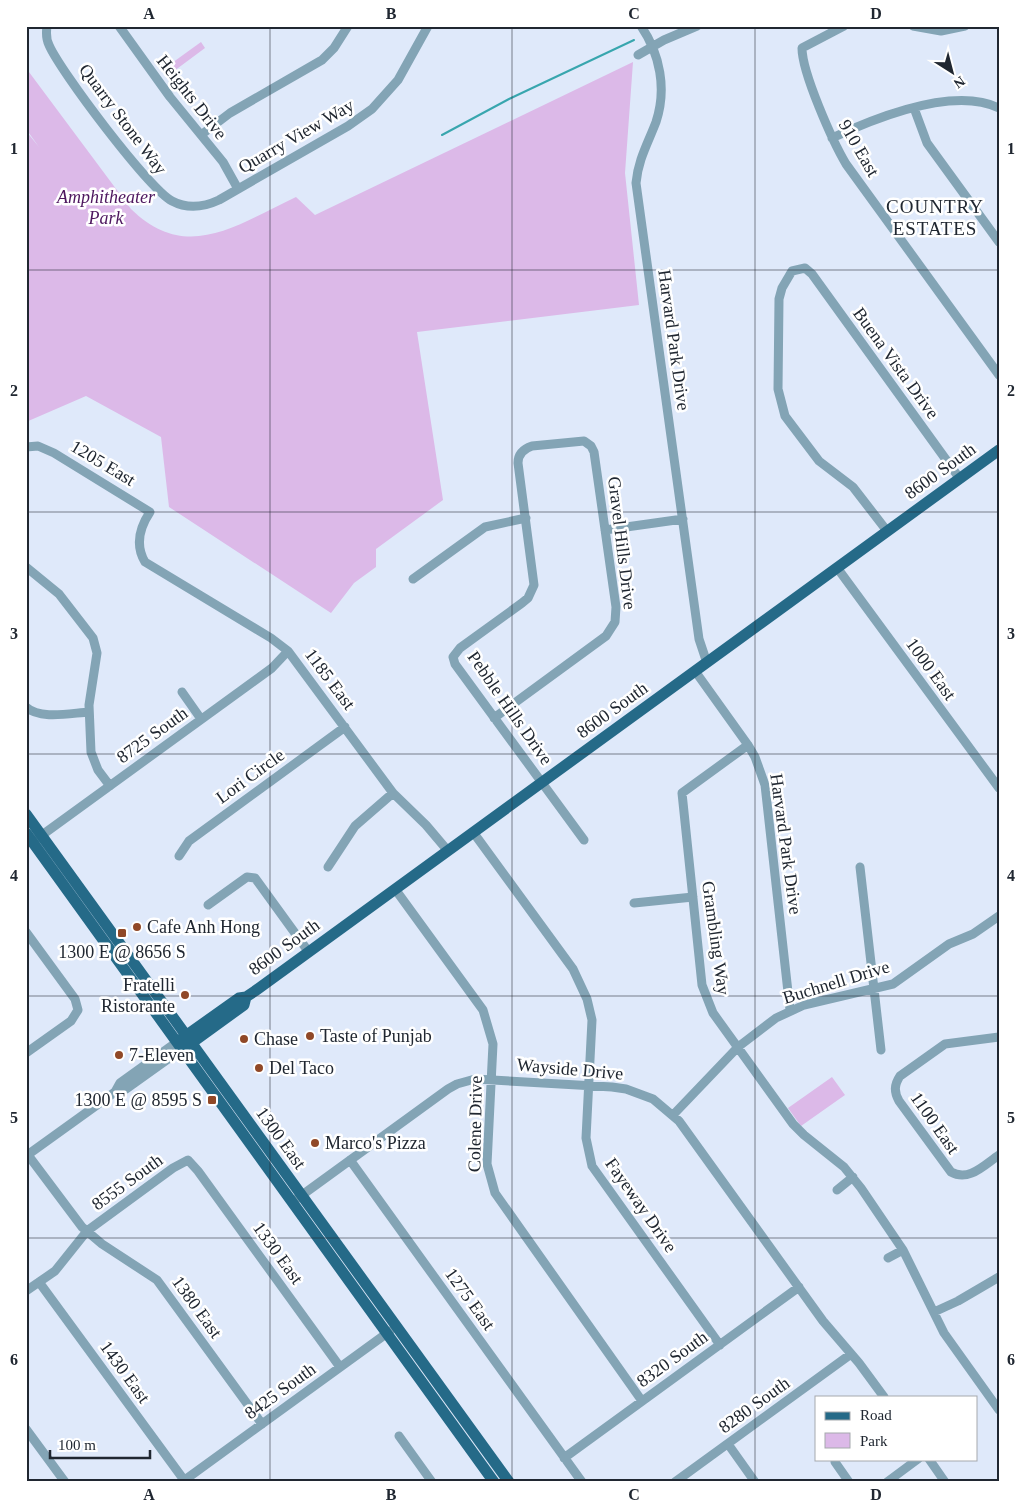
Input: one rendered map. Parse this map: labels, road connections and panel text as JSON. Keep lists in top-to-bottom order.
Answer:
{
  "streets": {
    "main road": ["8600 South", "1300 East"],
    "street": [
      "Heights Drive",
      "Quarry Stone Way",
      "Quarry View Way",
      "910 East",
      "Harvard Park Drive",
      "Buena Vista Drive",
      "1205 East",
      "Gravel Hills Drive",
      "1000 East",
      "1185 East",
      "Pebble Hills Drive",
      "8725 South",
      "Lori Circle",
      "Grambling Way",
      "Buchnell Drive",
      "Wayside Drive",
      "1100 East",
      "Colene Drive",
      "8555 South",
      "Fayeway Drive",
      "1330 East",
      "1275 East",
      "1380 East",
      "8320 South",
      "1430 East",
      "8425 South",
      "8280 South"
    ]
  },
  "crossings": [
    ["Heights Drive", "Quarry View Way"],
    ["Quarry Stone Way", "Quarry View Way"],
    ["Harvard Park Drive", "8600 South"],
    ["Harvard Park Drive", "Grambling Way"],
    ["Harvard Park Drive", "Buchnell Drive"],
    ["Buena Vista Drive", "8600 South"],
    ["1205 East", "1185 East"],
    ["8600 South", "1000 East"],
    ["8600 South", "1185 East"],
    ["8600 South", "Pebble Hills Drive"],
    ["8600 South", "Colene Drive"],
    ["8600 South", "1300 East"],
    ["8600 South", "Fayeway Drive"],
    ["8600 South", "1380 East"],
    ["Gravel Hills Drive", "Pebble Hills Drive"],
    ["1185 East", "8725 South"],
    ["1185 East", "Lori Circle"],
    ["8725 South", "1300 East"],
    ["Grambling Way", "Buchnell Drive"],
    ["Buchnell Drive", "Wayside Drive"],
    ["Wayside Drive", "Colene Drive"],
    ["Wayside Drive", "1300 East"],
    ["Wayside Drive", "Fayeway Drive"],
    ["Wayside Drive", "1275 East"],
    ["Wayside Drive", "8320 South"],
    ["Wayside Drive", "8280 South"],
    ["Colene Drive", "8320 South"],
    ["1300 East", "8425 South"],
    ["8555 South", "1330 East"],
    ["8555 South", "1380 East"],
    ["8555 South", "1430 East"],
    ["Fayeway Drive", "8320 South"],
    ["1330 East", "8425 South"],
    ["1275 East", "8320 South"],
    ["1380 East", "8425 South"],
    ["1430 East", "8425 South"]
  ],
  "districts": ["COUNTRY ESTATES"],
  "parks": ["Amphitheater Park"],
  "places": {
    "other": [
      "Cafe Anh Hong",
      "Fratelli Ristorante",
      "Taste of Punjab",
      "Chase",
      "7-Eleven",
      "Del Taco",
      "Marco's Pizza"
    ],
    "transit": ["1300 E @ 8656 S", "1300 E @ 8595 S"]
  },
  "legend": ["Road", "Park"],
  "scale_bar": "100 m",
  "north": "bottom right",
  "grid": {
    "columns": [
      "A",
      "B",
      "C",
      "D"
    ],
    "rows": [
      "1",
      "2",
      "3",
      "4",
      "5",
      "6"
    ]
  }
}
